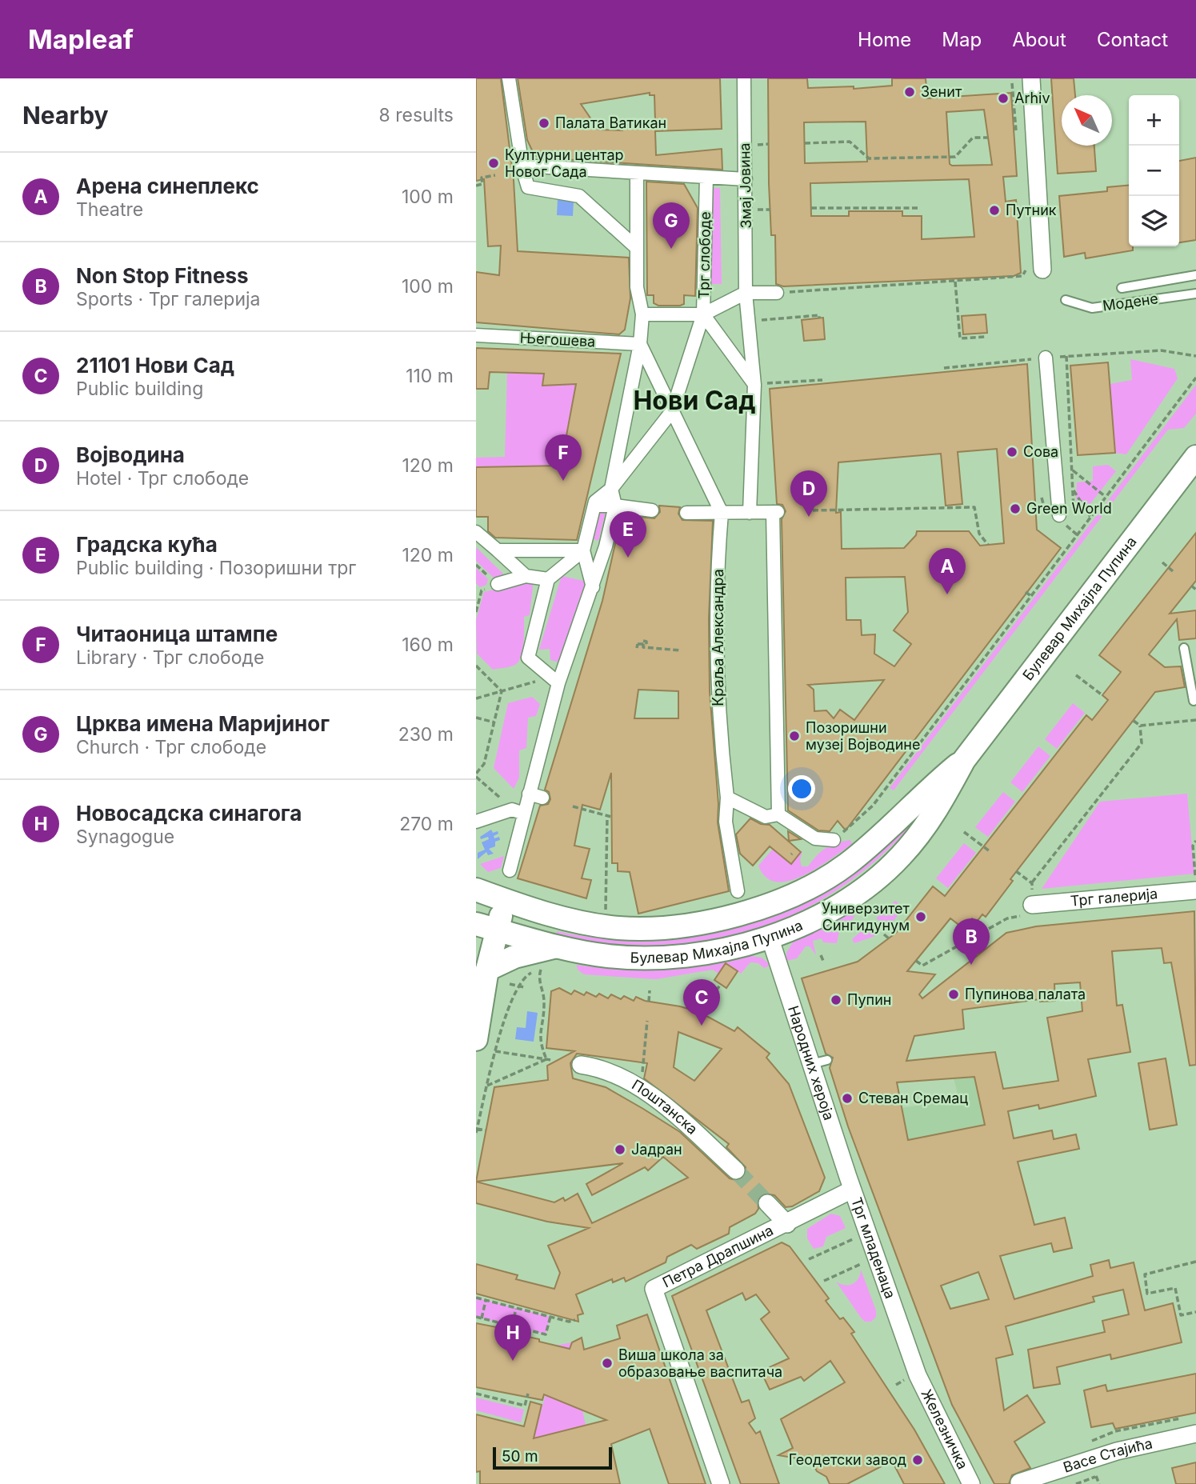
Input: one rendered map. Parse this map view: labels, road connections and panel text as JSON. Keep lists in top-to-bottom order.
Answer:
{
  "streets": {
    "main road": ["Булевар Михајла Пупина"],
    "street": [
      "Змај Јовина",
      "Трг слободе",
      "Његошева",
      "Краља Александра",
      "Трг галерија",
      "Народних хероја",
      "Поштанска",
      "Трг младенаца",
      "Петра Драпшина",
      "Железничка",
      "Васе Стајића"
    ],
    "lane": ["Модене"]
  },
  "crossings": [
    ["Булевар Михајла Пупина", "Народних хероја"],
    ["Народних хероја", "Трг младенаца"],
    ["Трг младенаца", "Петра Драпшина"],
    ["Трг младенаца", "Железничка"]
  ],
  "districts": ["Нови Сад"],
  "places": [
    "Зенит",
    "Arhiv",
    "Палата Ватикан",
    "Културни центар Новог Сада",
    "Путник",
    "Сова",
    "Green World",
    "Позоришни музеј Војводине",
    "Универзитет Сингидунум",
    "Пупинова палата",
    "Пупин",
    "Стеван Сремац",
    "Јадран",
    "Виша школа за образовање васпитача",
    "Геодетски завод"
  ],
  "scale_bar": "50 m",
  "north": "top left",
  "page": {
    "header": "Mapleaf",
    "nav": [
      "Home",
      "Map",
      "About",
      "Contact"
    ],
    "heading": ["Nearby", "8 results"],
    "map_buttons": ["+", "−"],
    "list": [
      {
        "mark": "A",
        "name": "Арена синеплекс",
        "note": "Theatre",
        "value": "100 m"
      },
      {
        "mark": "B",
        "name": "Non Stop Fitness",
        "note": "Sports · Трг галерија",
        "value": "100 m"
      },
      {
        "mark": "C",
        "name": "21101 Нови Сад",
        "note": "Public building",
        "value": "110 m"
      },
      {
        "mark": "D",
        "name": "Војводина",
        "note": "Hotel · Трг слободе",
        "value": "120 m"
      },
      {
        "mark": "E",
        "name": "Градска кућа",
        "note": "Public building · Позоришни трг",
        "value": "120 m"
      },
      {
        "mark": "F",
        "name": "Читаоница штампе",
        "note": "Library · Трг слободе",
        "value": "160 m"
      },
      {
        "mark": "G",
        "name": "Црква имена Маријиног",
        "note": "Church · Трг слободе",
        "value": "230 m"
      },
      {
        "mark": "H",
        "name": "Новосадска синагога",
        "note": "Synagogue",
        "value": "270 m"
      }
    ],
    "pins": [
      "G",
      "F",
      "D",
      "E",
      "A",
      "B",
      "C",
      "H"
    ],
    "scale": "50 m"
  }
}
